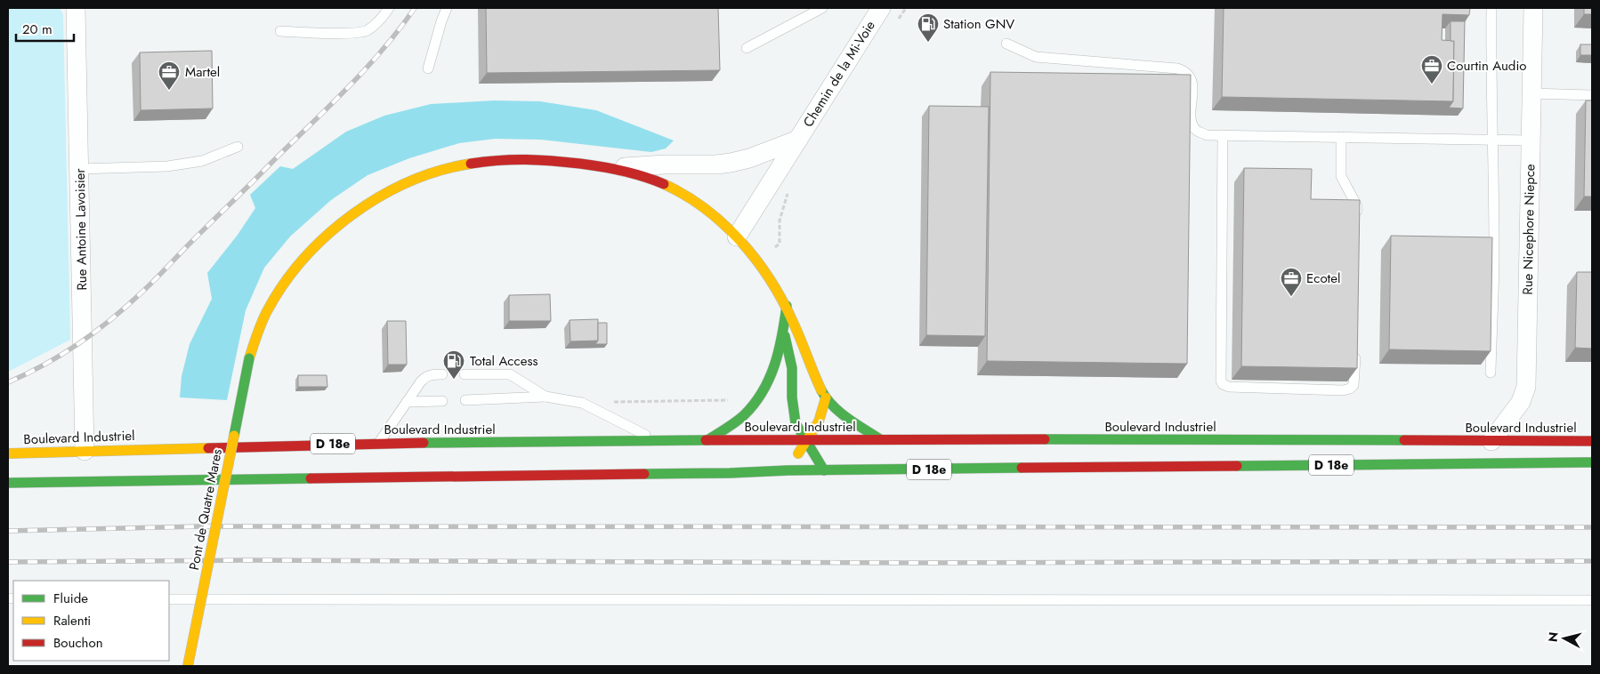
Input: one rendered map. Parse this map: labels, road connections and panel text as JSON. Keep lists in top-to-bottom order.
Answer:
{
  "streets": {
    "main road": ["Boulevard Industriel", "D 18e", "Pont de Quatre Mares"],
    "street": ["Chemin de la Mi-Voie", "Rue Antoine Lavoisier", "Rue Nicephore Niepce"]
  },
  "crossings": [
    ["Chemin de la Mi-Voie", "Pont de Quatre Mares"],
    ["Rue Antoine Lavoisier", "Boulevard Industriel"],
    ["Rue Nicephore Niepce", "Boulevard Industriel"]
  ],
  "places": {
    "fuel station": ["Station GNV", "Total Access"],
    "office": ["Courtin Audio", "Martel", "Ecotel"]
  },
  "legend": ["Fluide", "Ralenti", "Bouchon"],
  "scale_bar": "20 m",
  "north": "left"
}
